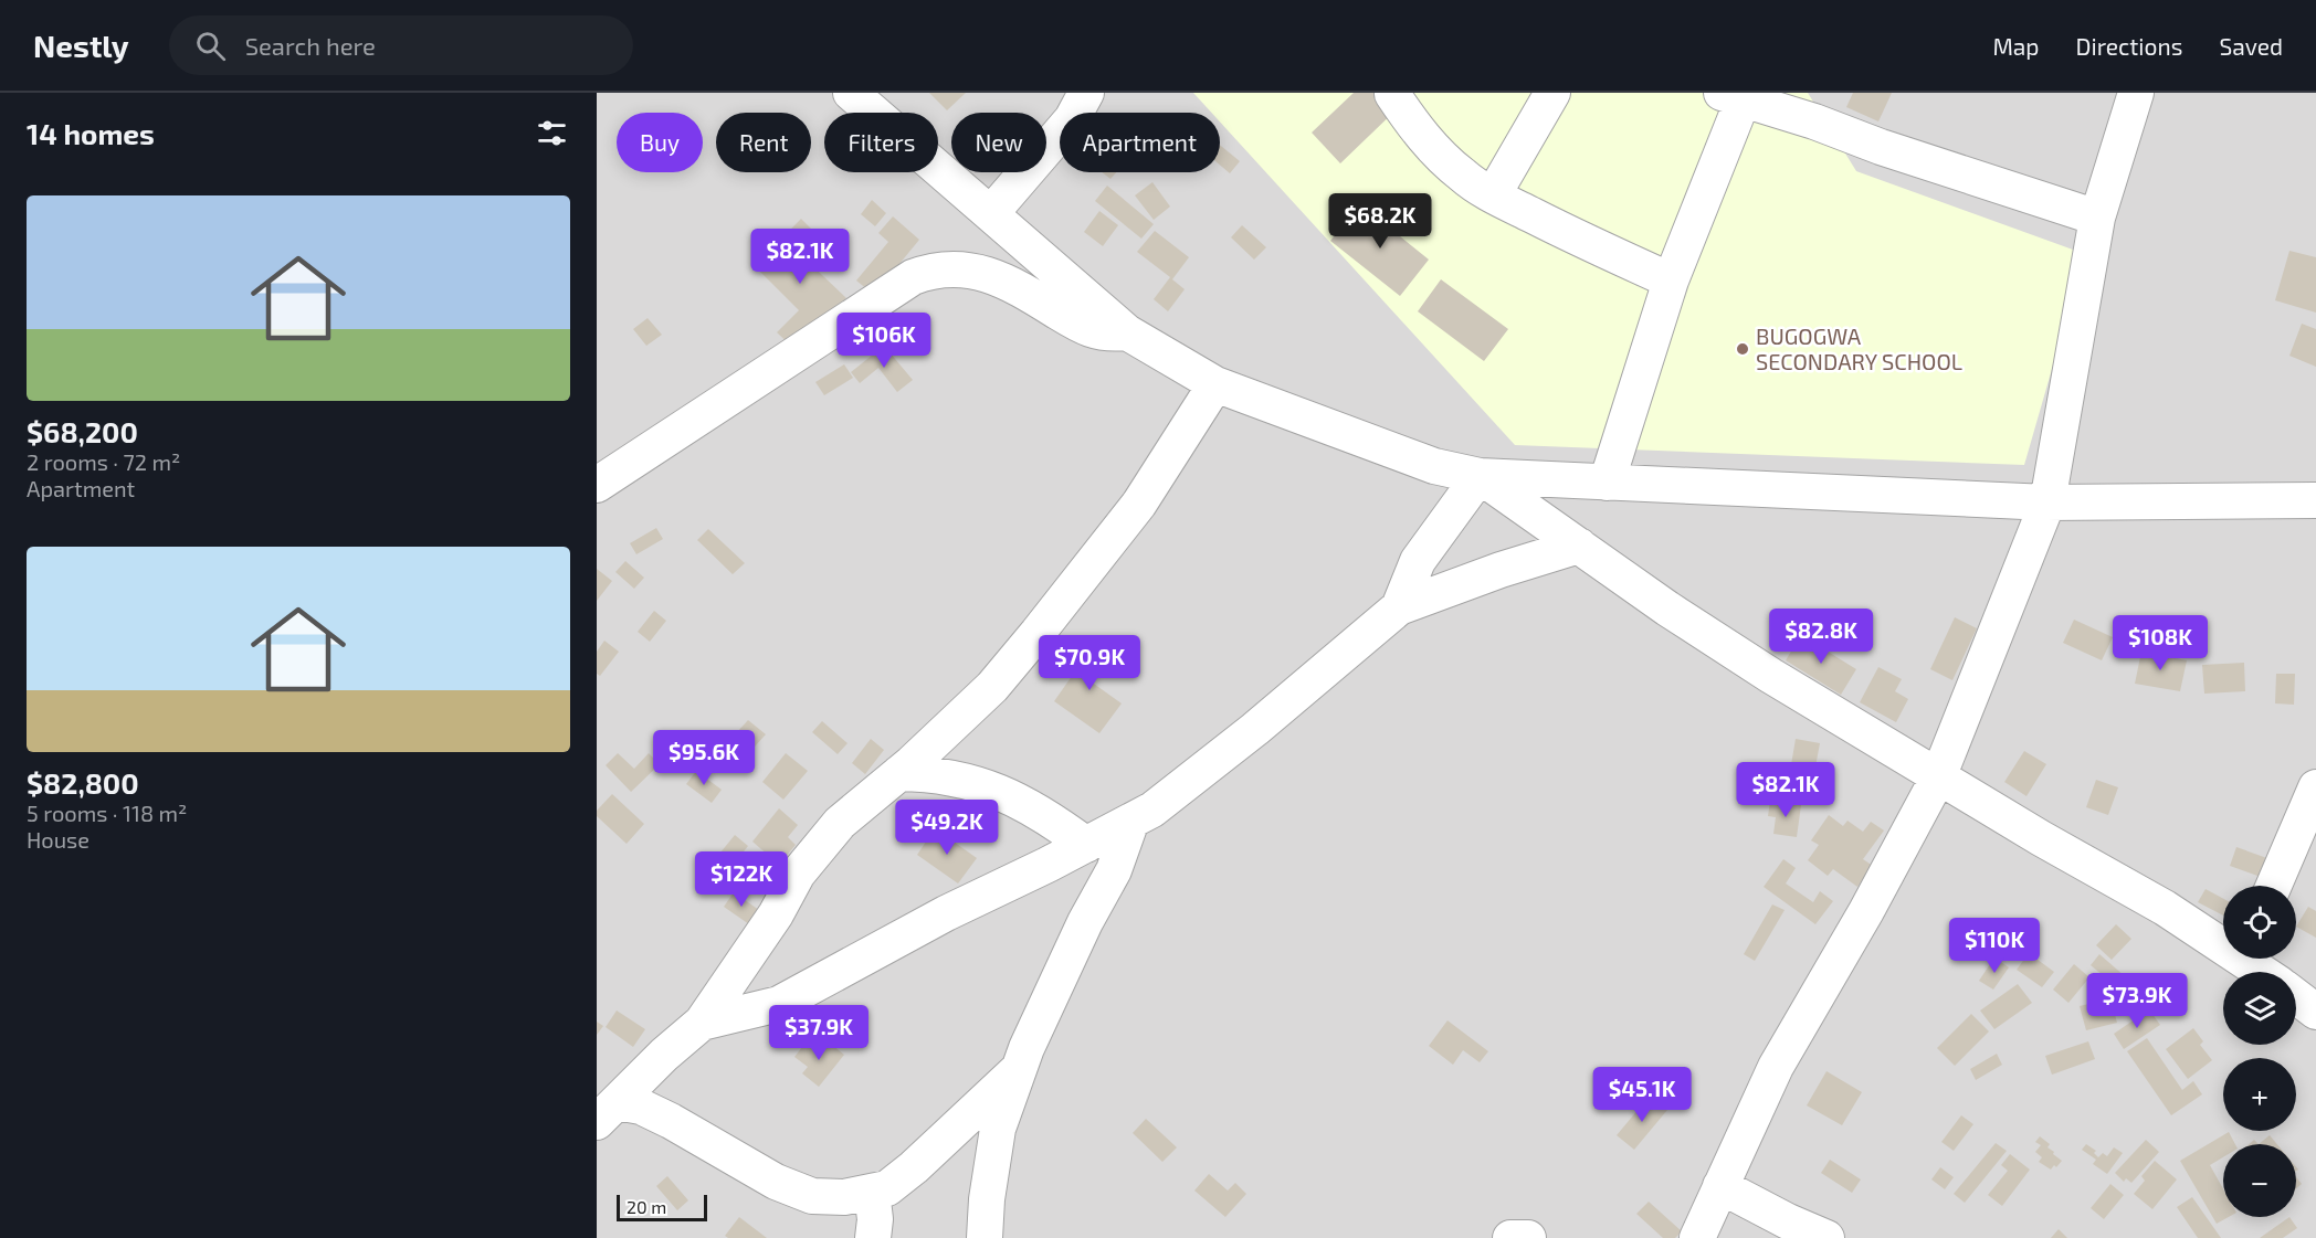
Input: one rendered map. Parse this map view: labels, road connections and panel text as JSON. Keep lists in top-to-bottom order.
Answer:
{
  "places": ["BUGOGWA SECONDARY SCHOOL"],
  "scale_bar": "20 m",
  "page": {
    "header": "Nestly",
    "search": "Search here",
    "nav": ["Map", "Directions", "Saved"],
    "heading": "14 homes",
    "chip": [
      "Buy",
      "Rent",
      "Filters",
      "New",
      "Apartment"
    ],
    "list": [
      {
        "name": "$68,200",
        "note": "2 rooms · 72 m² · Apartment"
      },
      {
        "name": "$82,800",
        "note": "5 rooms · 118 m² · House"
      }
    ],
    "price": [
      "$68.2K",
      "$82.1K",
      "$106K",
      "$82.8K",
      "$108K",
      "$70.9K",
      "$95.6K",
      "$82.1K",
      "$49.2K",
      "$122K",
      "$110K",
      "$73.9K",
      "$37.9K",
      "$45.1K"
    ],
    "map_buttons": ["+", "−"],
    "scale": "20 m"
  }
}
